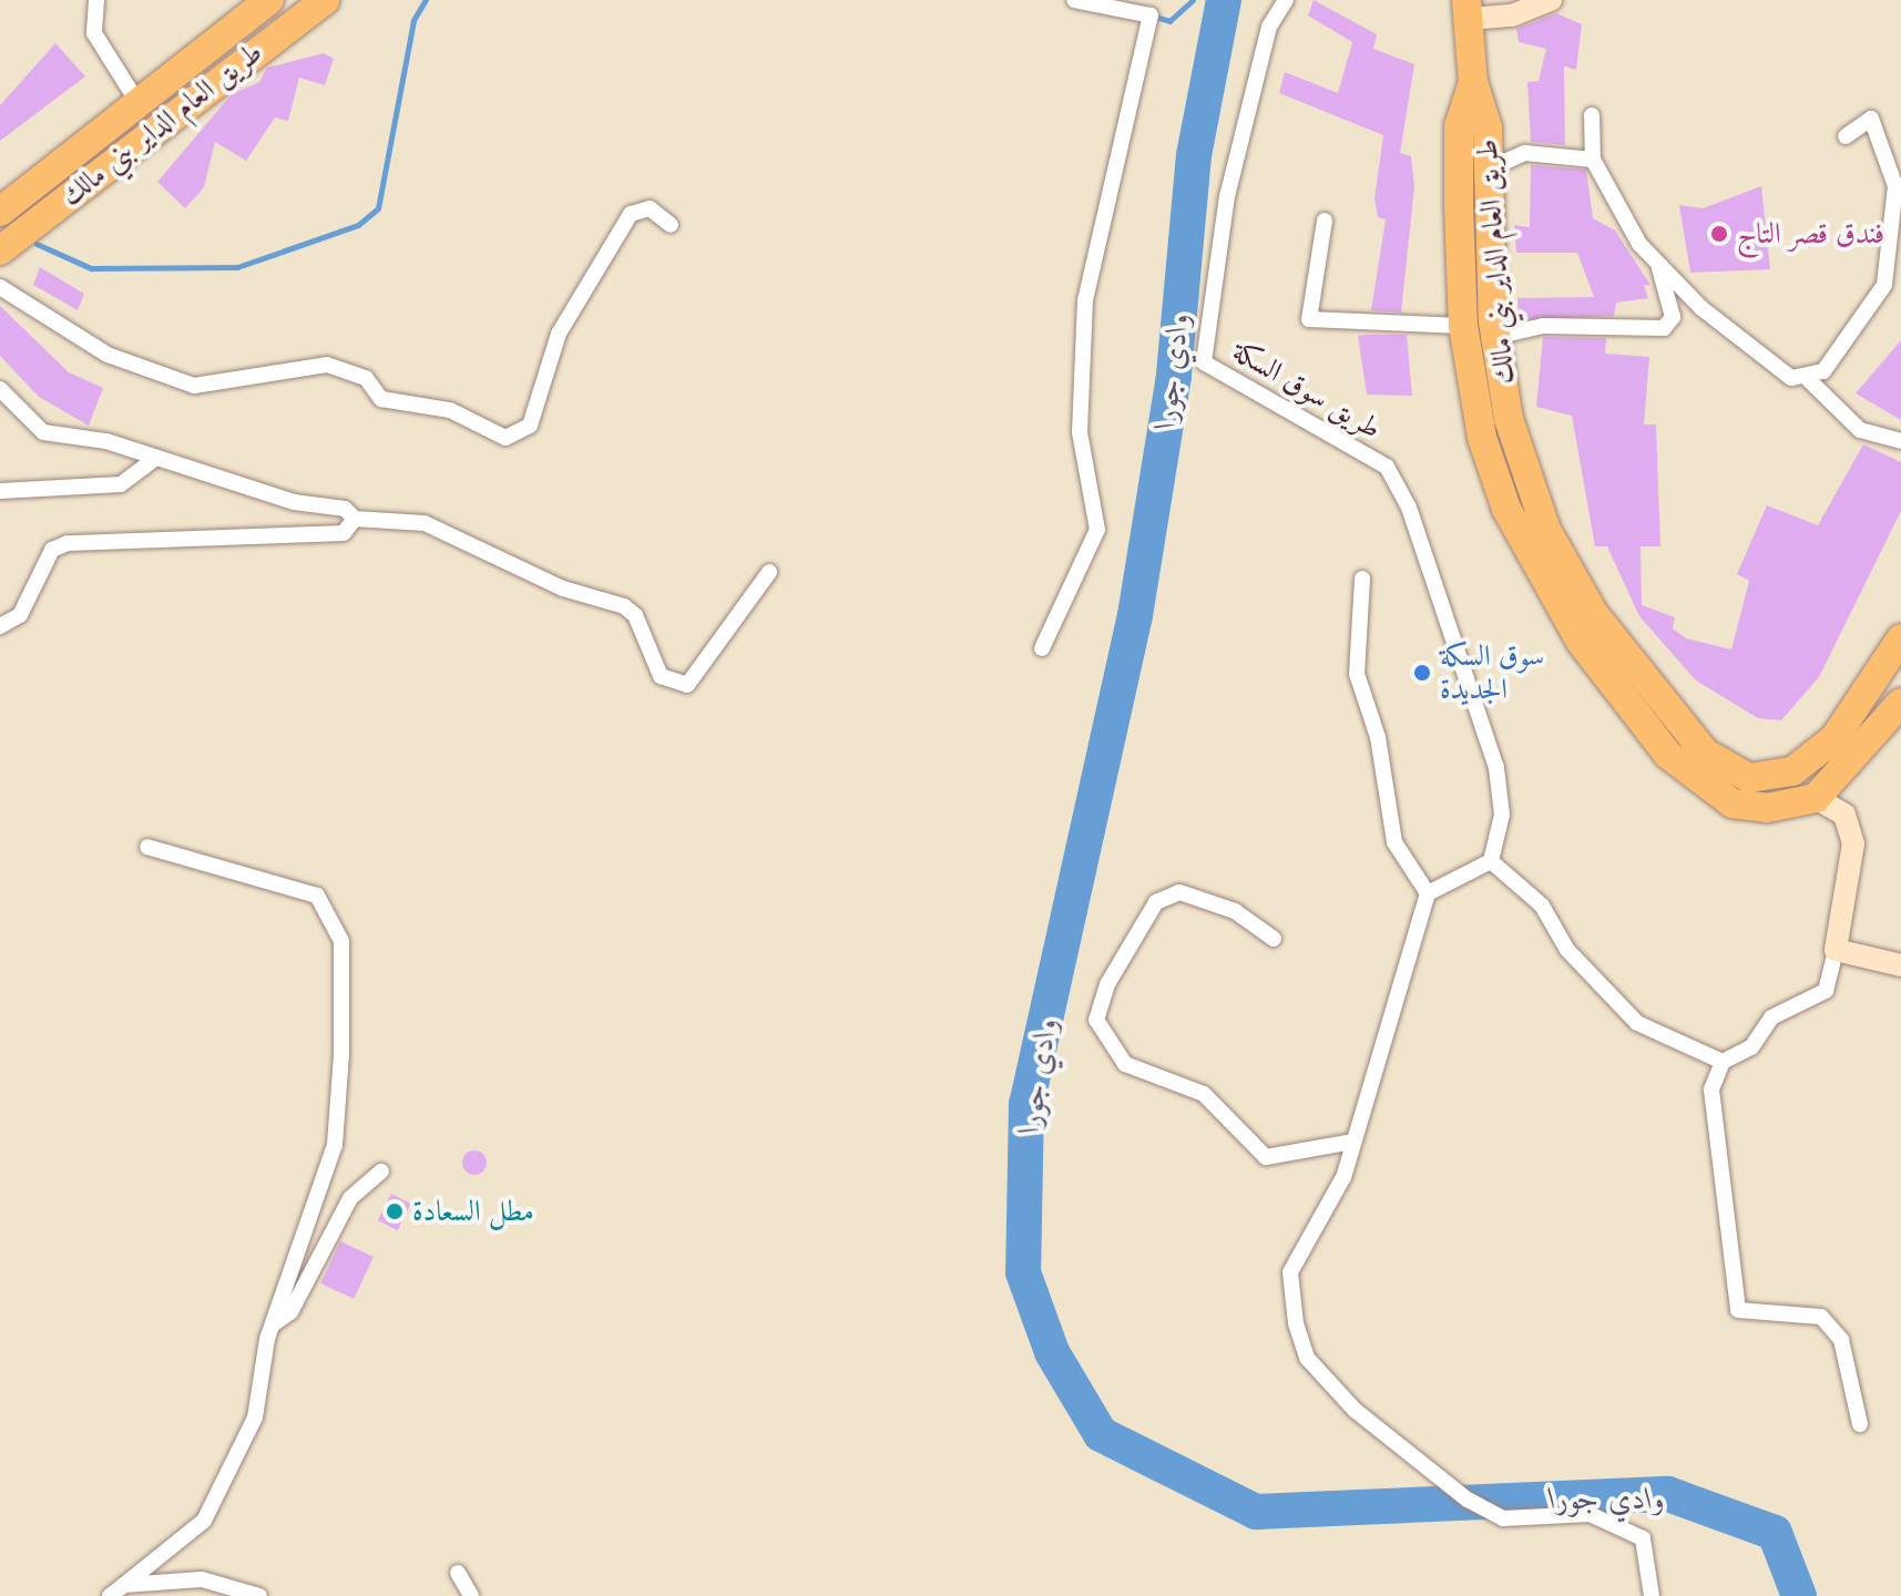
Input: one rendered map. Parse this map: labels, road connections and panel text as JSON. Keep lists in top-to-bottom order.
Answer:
{
  "streets": {
    "highway": ["طريق العام الداير بني مالك"],
    "street": ["طريق سوق السكة"]
  },
  "water": ["وادي جورا"],
  "places": ["فندق قصر التاج", "سوق السكة الجديدة", "مطل السعادة"]
}
